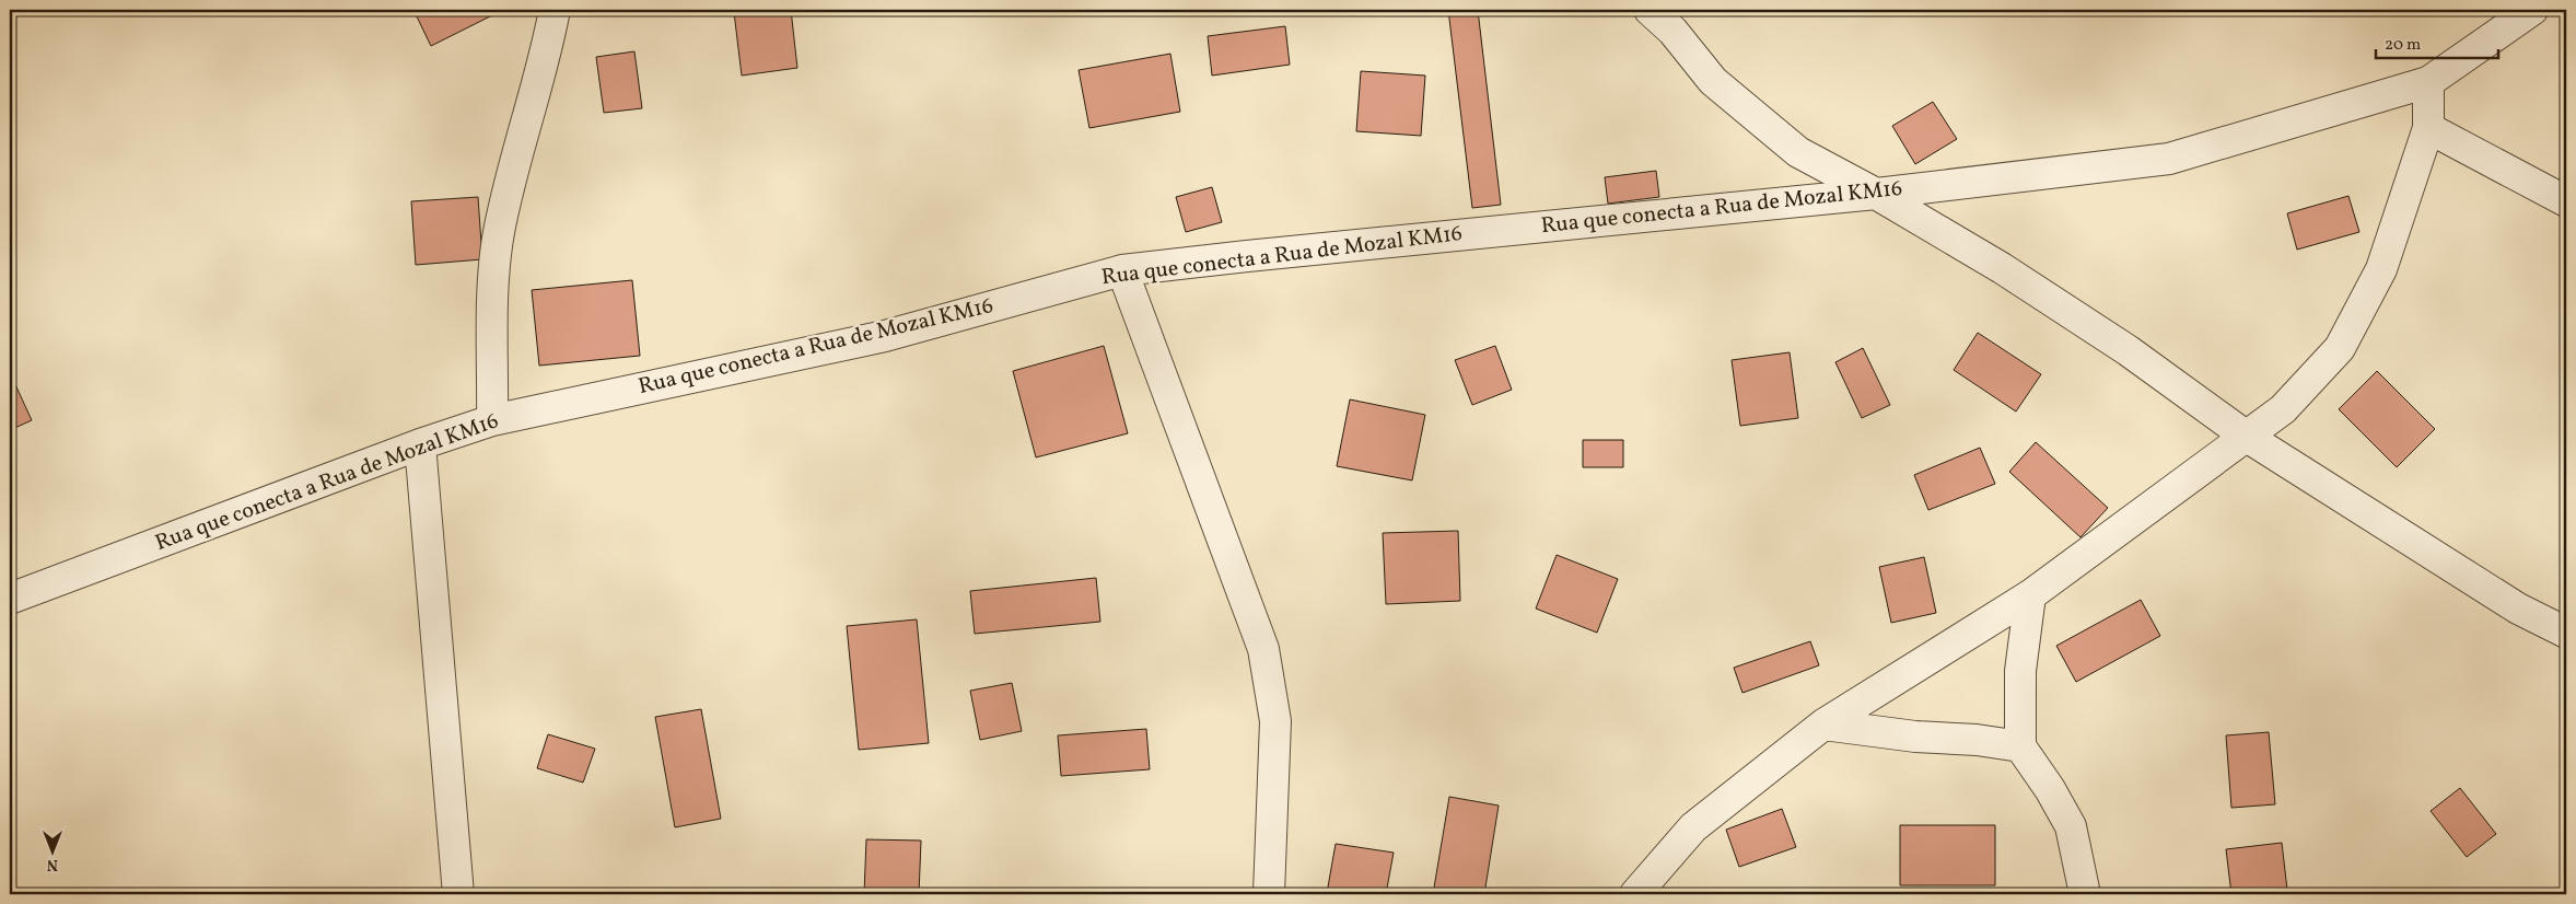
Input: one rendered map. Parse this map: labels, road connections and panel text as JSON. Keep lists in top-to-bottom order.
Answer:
{
  "streets": {
    "street": ["Rua que conecta a Rua de Mozal KM16"]
  },
  "scale_bar": "20 m",
  "north": "bottom"
}
